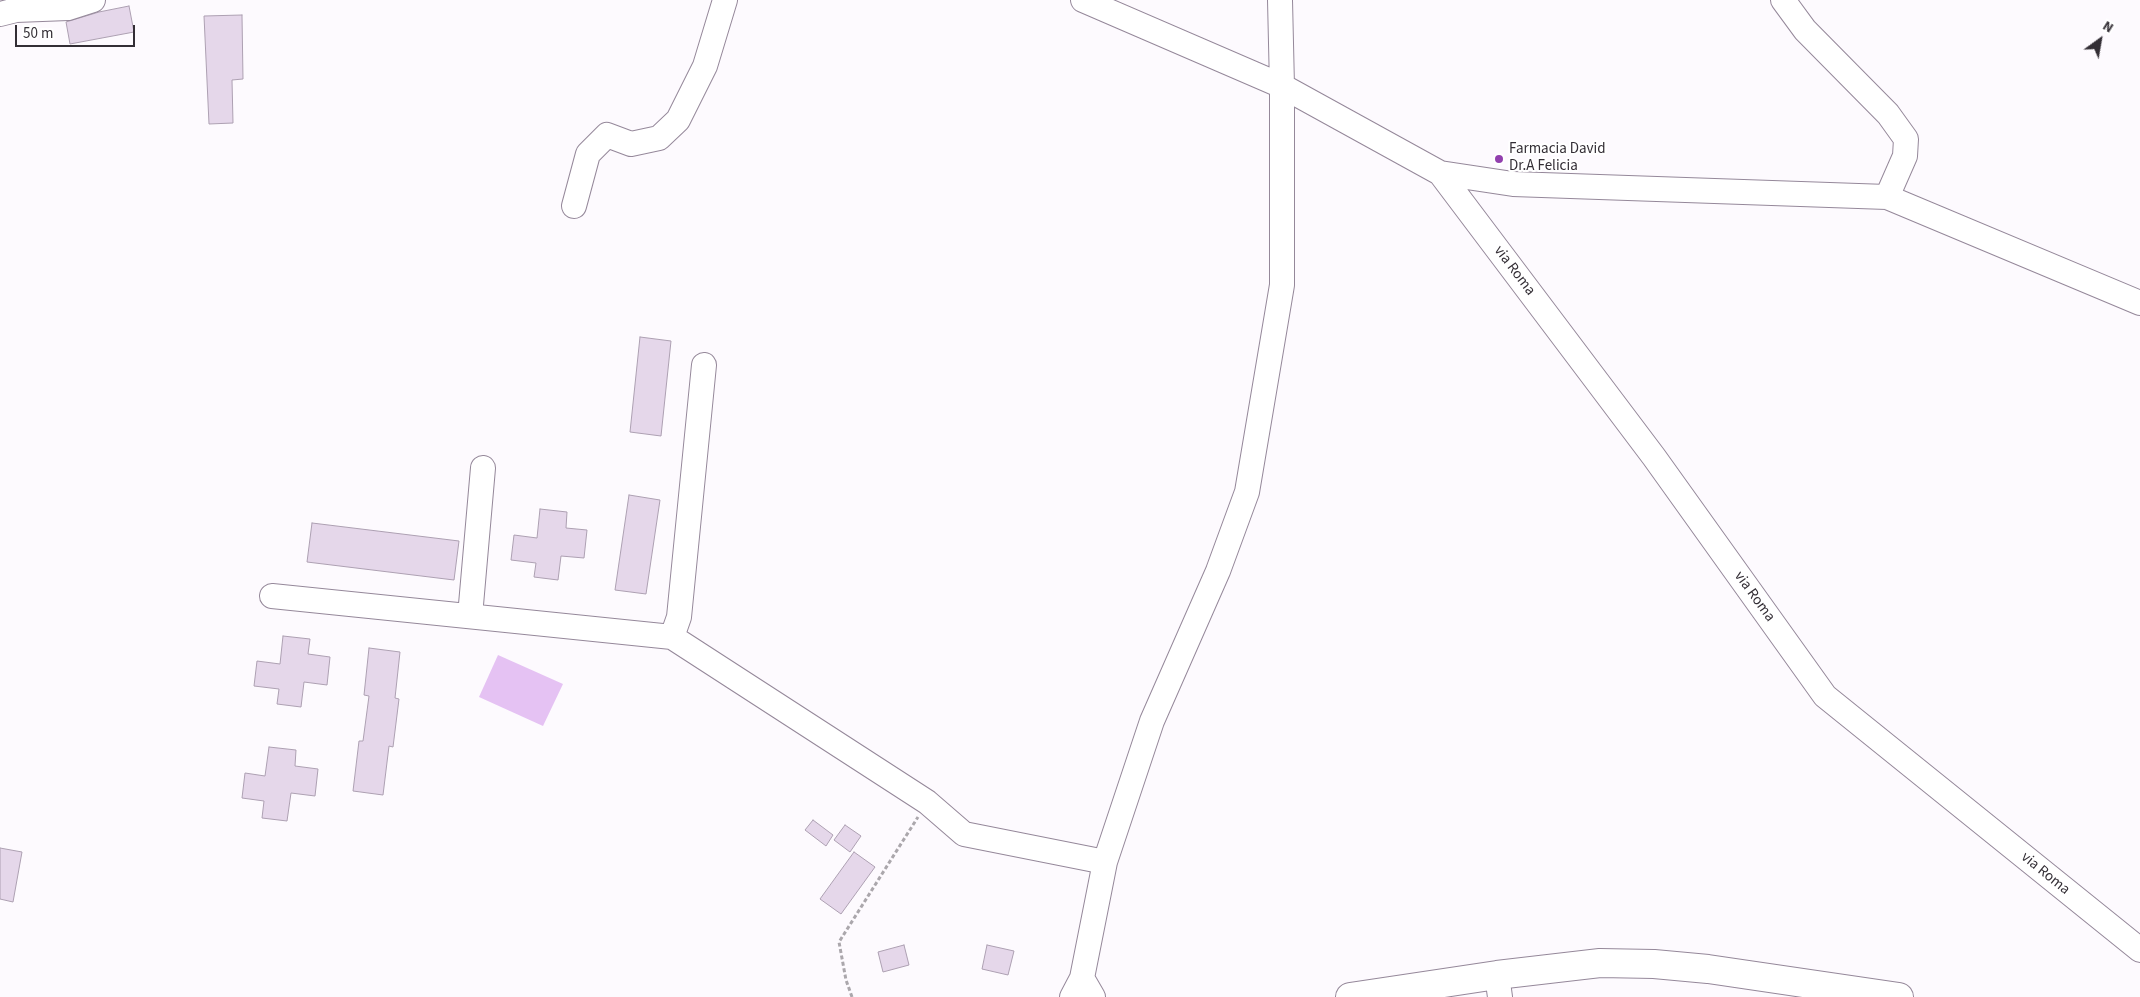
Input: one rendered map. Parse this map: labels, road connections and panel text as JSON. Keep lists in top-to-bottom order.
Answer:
{
  "streets": {
    "street": ["via Roma"]
  },
  "places": ["Farmacia David Dr.A Felicia"],
  "scale_bar": "50 m",
  "north": "top right"
}
